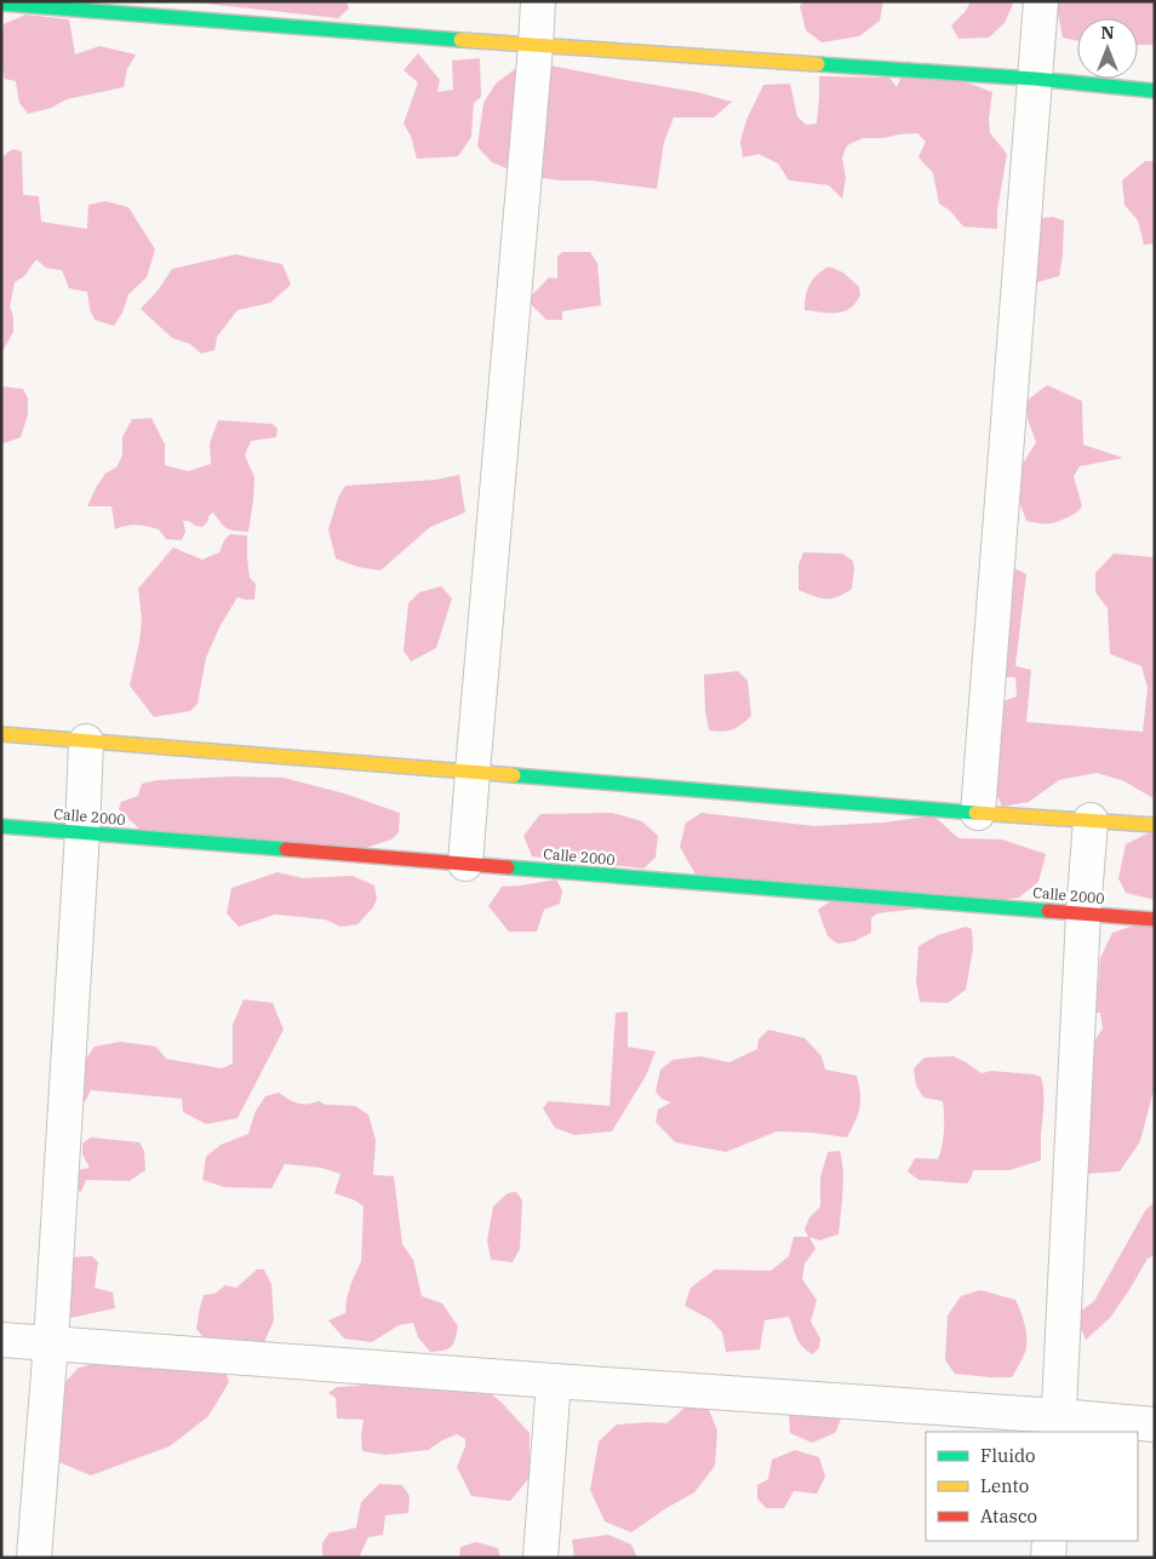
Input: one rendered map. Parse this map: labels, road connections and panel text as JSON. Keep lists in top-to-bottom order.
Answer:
{
  "streets": {
    "street": ["Calle 2000"]
  },
  "legend": ["Fluido", "Lento", "Atasco"],
  "north": "top"
}
